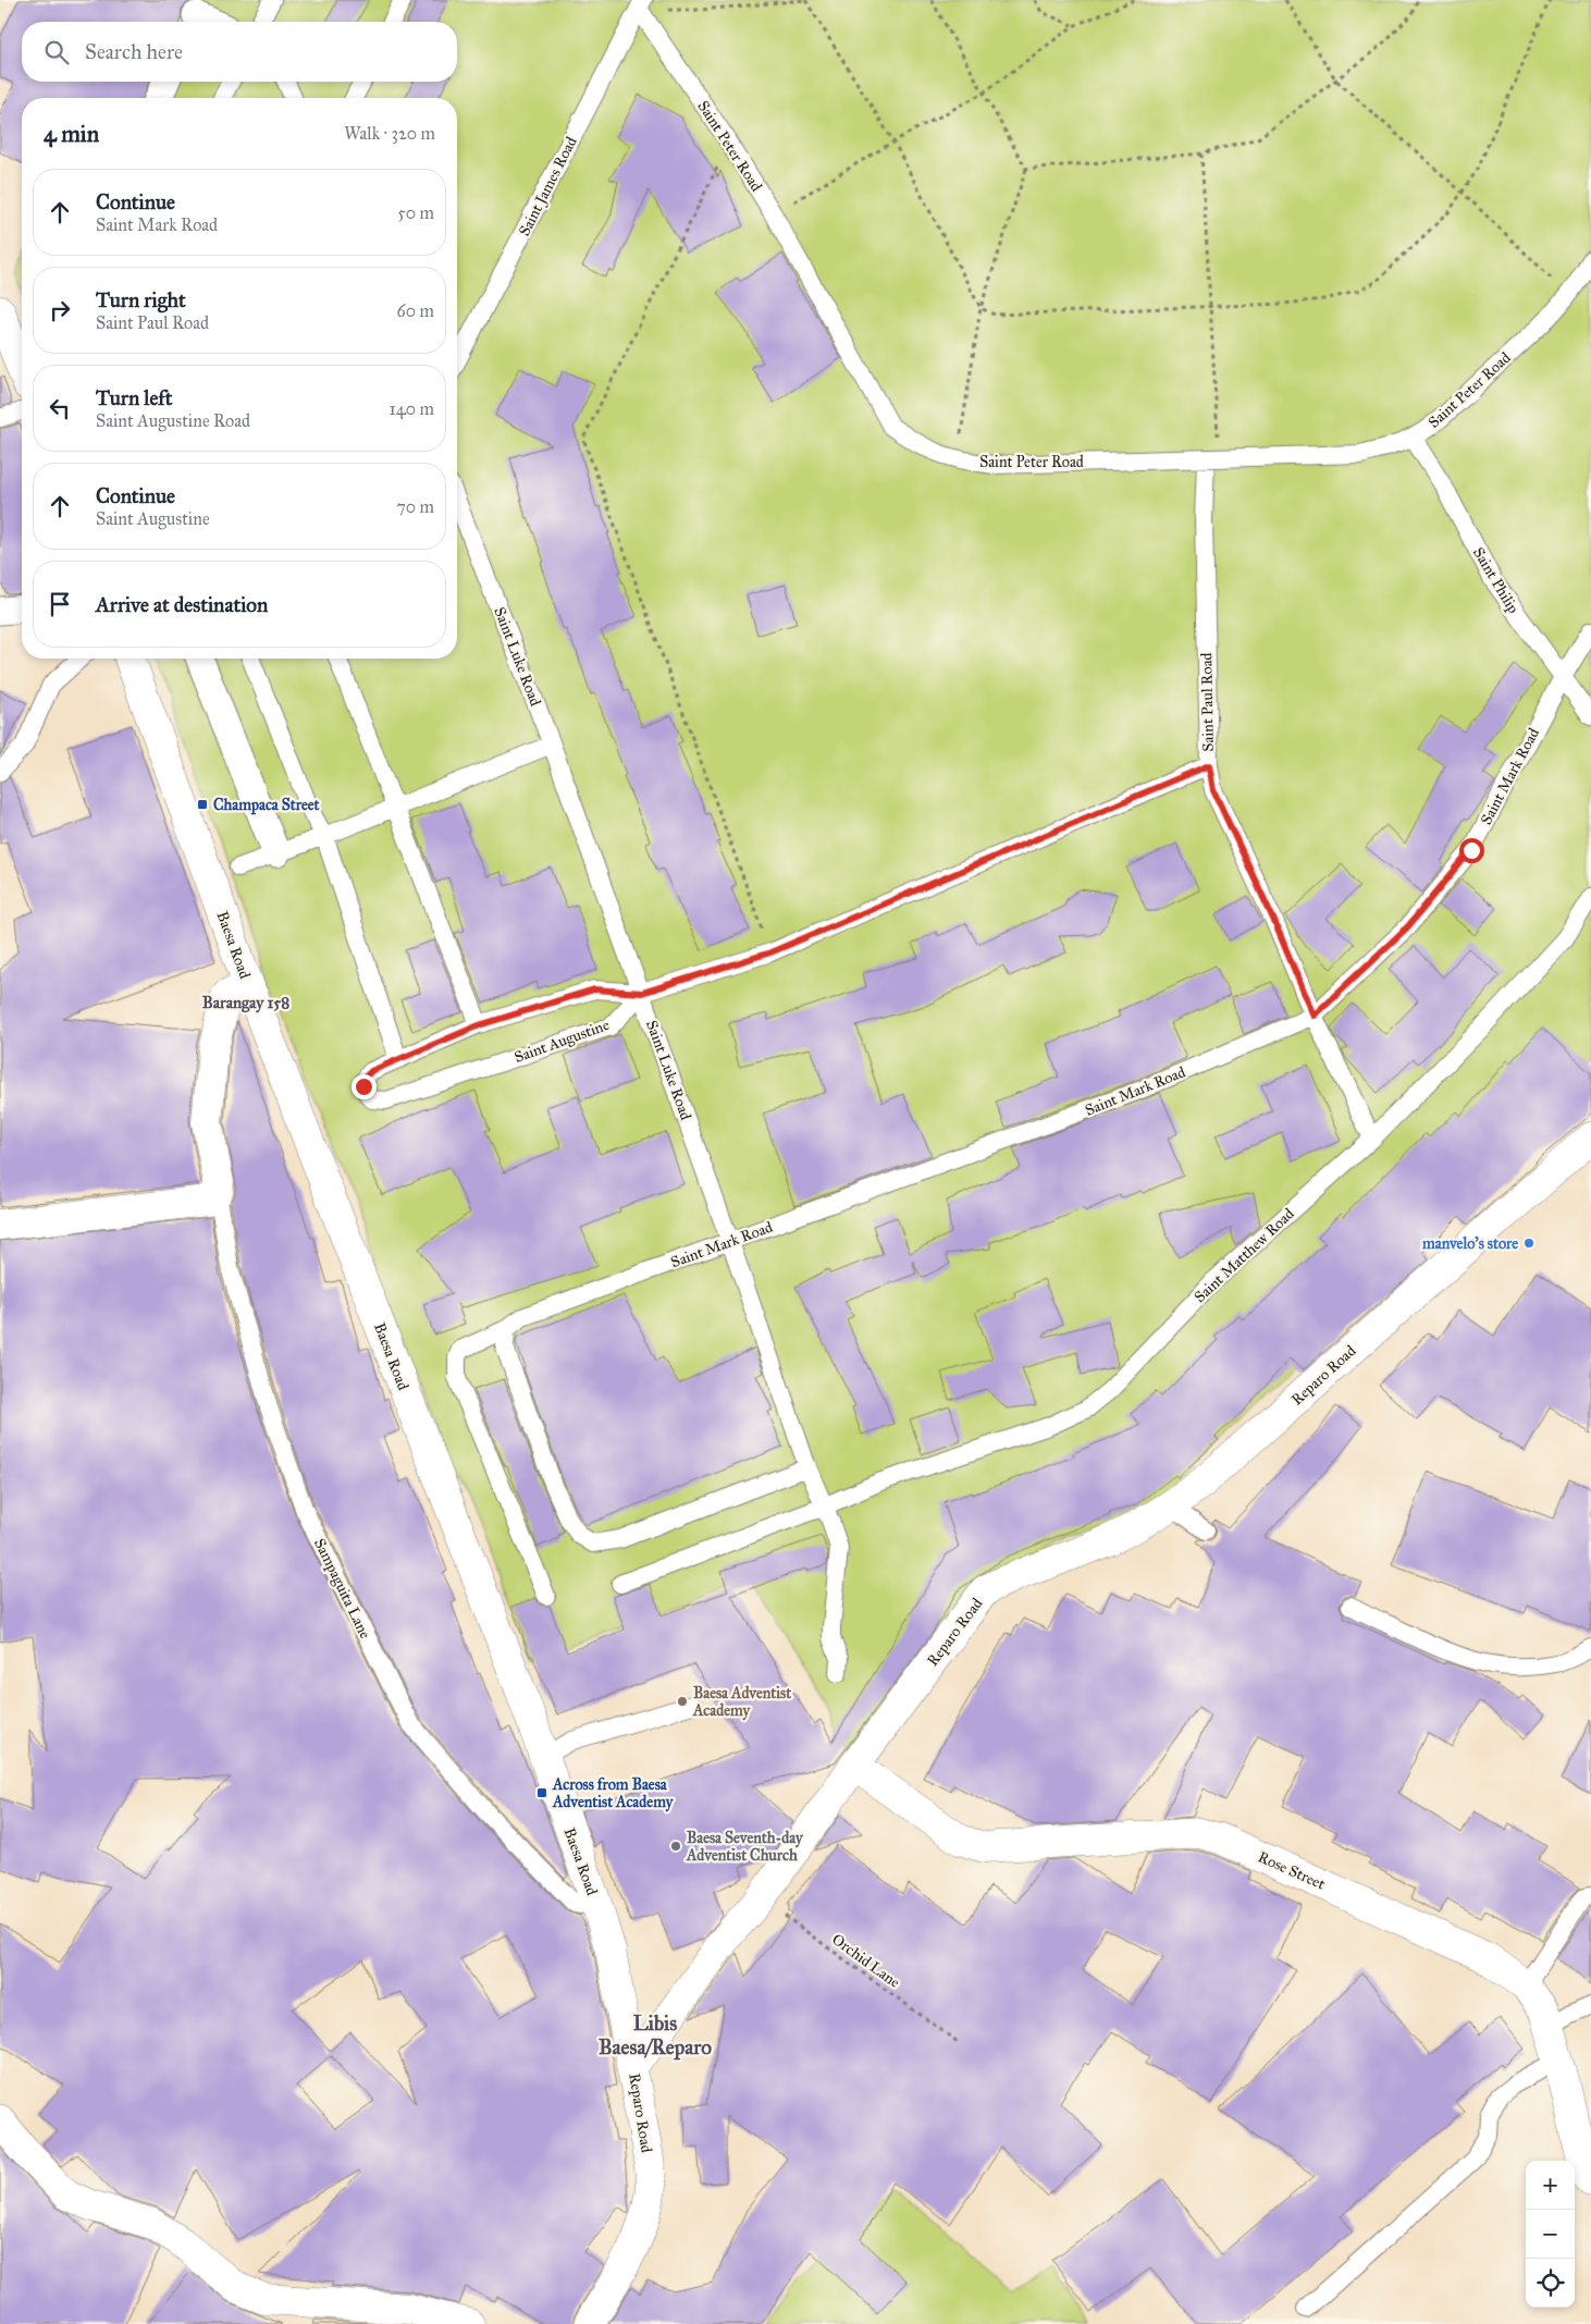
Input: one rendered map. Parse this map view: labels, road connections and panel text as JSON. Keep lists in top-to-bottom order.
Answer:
{
  "streets": {
    "street": ["Baesa Road", "Reparo Road", "Rose Street"],
    "lane": [
      "Saint Peter Road",
      "Saint James Road",
      "Saint Philip",
      "Saint Luke Road",
      "Saint Paul Road",
      "Saint Mark Road",
      "Saint Augustine",
      "Saint Matthew Road",
      "Sampaguita Lane"
    ],
    "path": ["Orchid Lane"]
  },
  "crossings": [
    ["Saint Peter Road", "Saint James Road"],
    ["Saint Peter Road", "Saint Philip"],
    ["Saint Peter Road", "Saint Paul Road"],
    ["Saint Philip", "Saint Mark Road"],
    ["Saint Luke Road", "Saint Mark Road"],
    ["Saint Luke Road", "Saint Augustine"],
    ["Saint Luke Road", "Saint Matthew Road"],
    ["Saint Paul Road", "Saint Mark Road"],
    ["Saint Paul Road", "Saint Matthew Road"],
    ["Baesa Road", "Reparo Road"],
    ["Baesa Road", "Sampaguita Lane"],
    ["Reparo Road", "Rose Street"],
    ["Reparo Road", "Orchid Lane"]
  ],
  "districts": ["Barangay 158", "Libis Baesa/Reparo"],
  "places": {
    "transit": ["Champaca Street", "Across from Baesa Adventist Academy"],
    "other": ["manvelo's store", "Baesa Adventist Academy", "Baesa Seventh-day Adventist Church"]
  },
  "page": {
    "search": "Search here",
    "heading": ["4 min", "Walk · 320 m"],
    "list": [
      ["Continue", "Saint Mark Road", "50 m"],
      ["Turn right", "Saint Paul Road", "60 m"],
      ["Turn left", "Saint Augustine Road", "140 m"],
      ["Continue", "Saint Augustine", "70 m"],
      "Arrive at destination"
    ],
    "map_buttons": ["+", "−"]
  }
}
